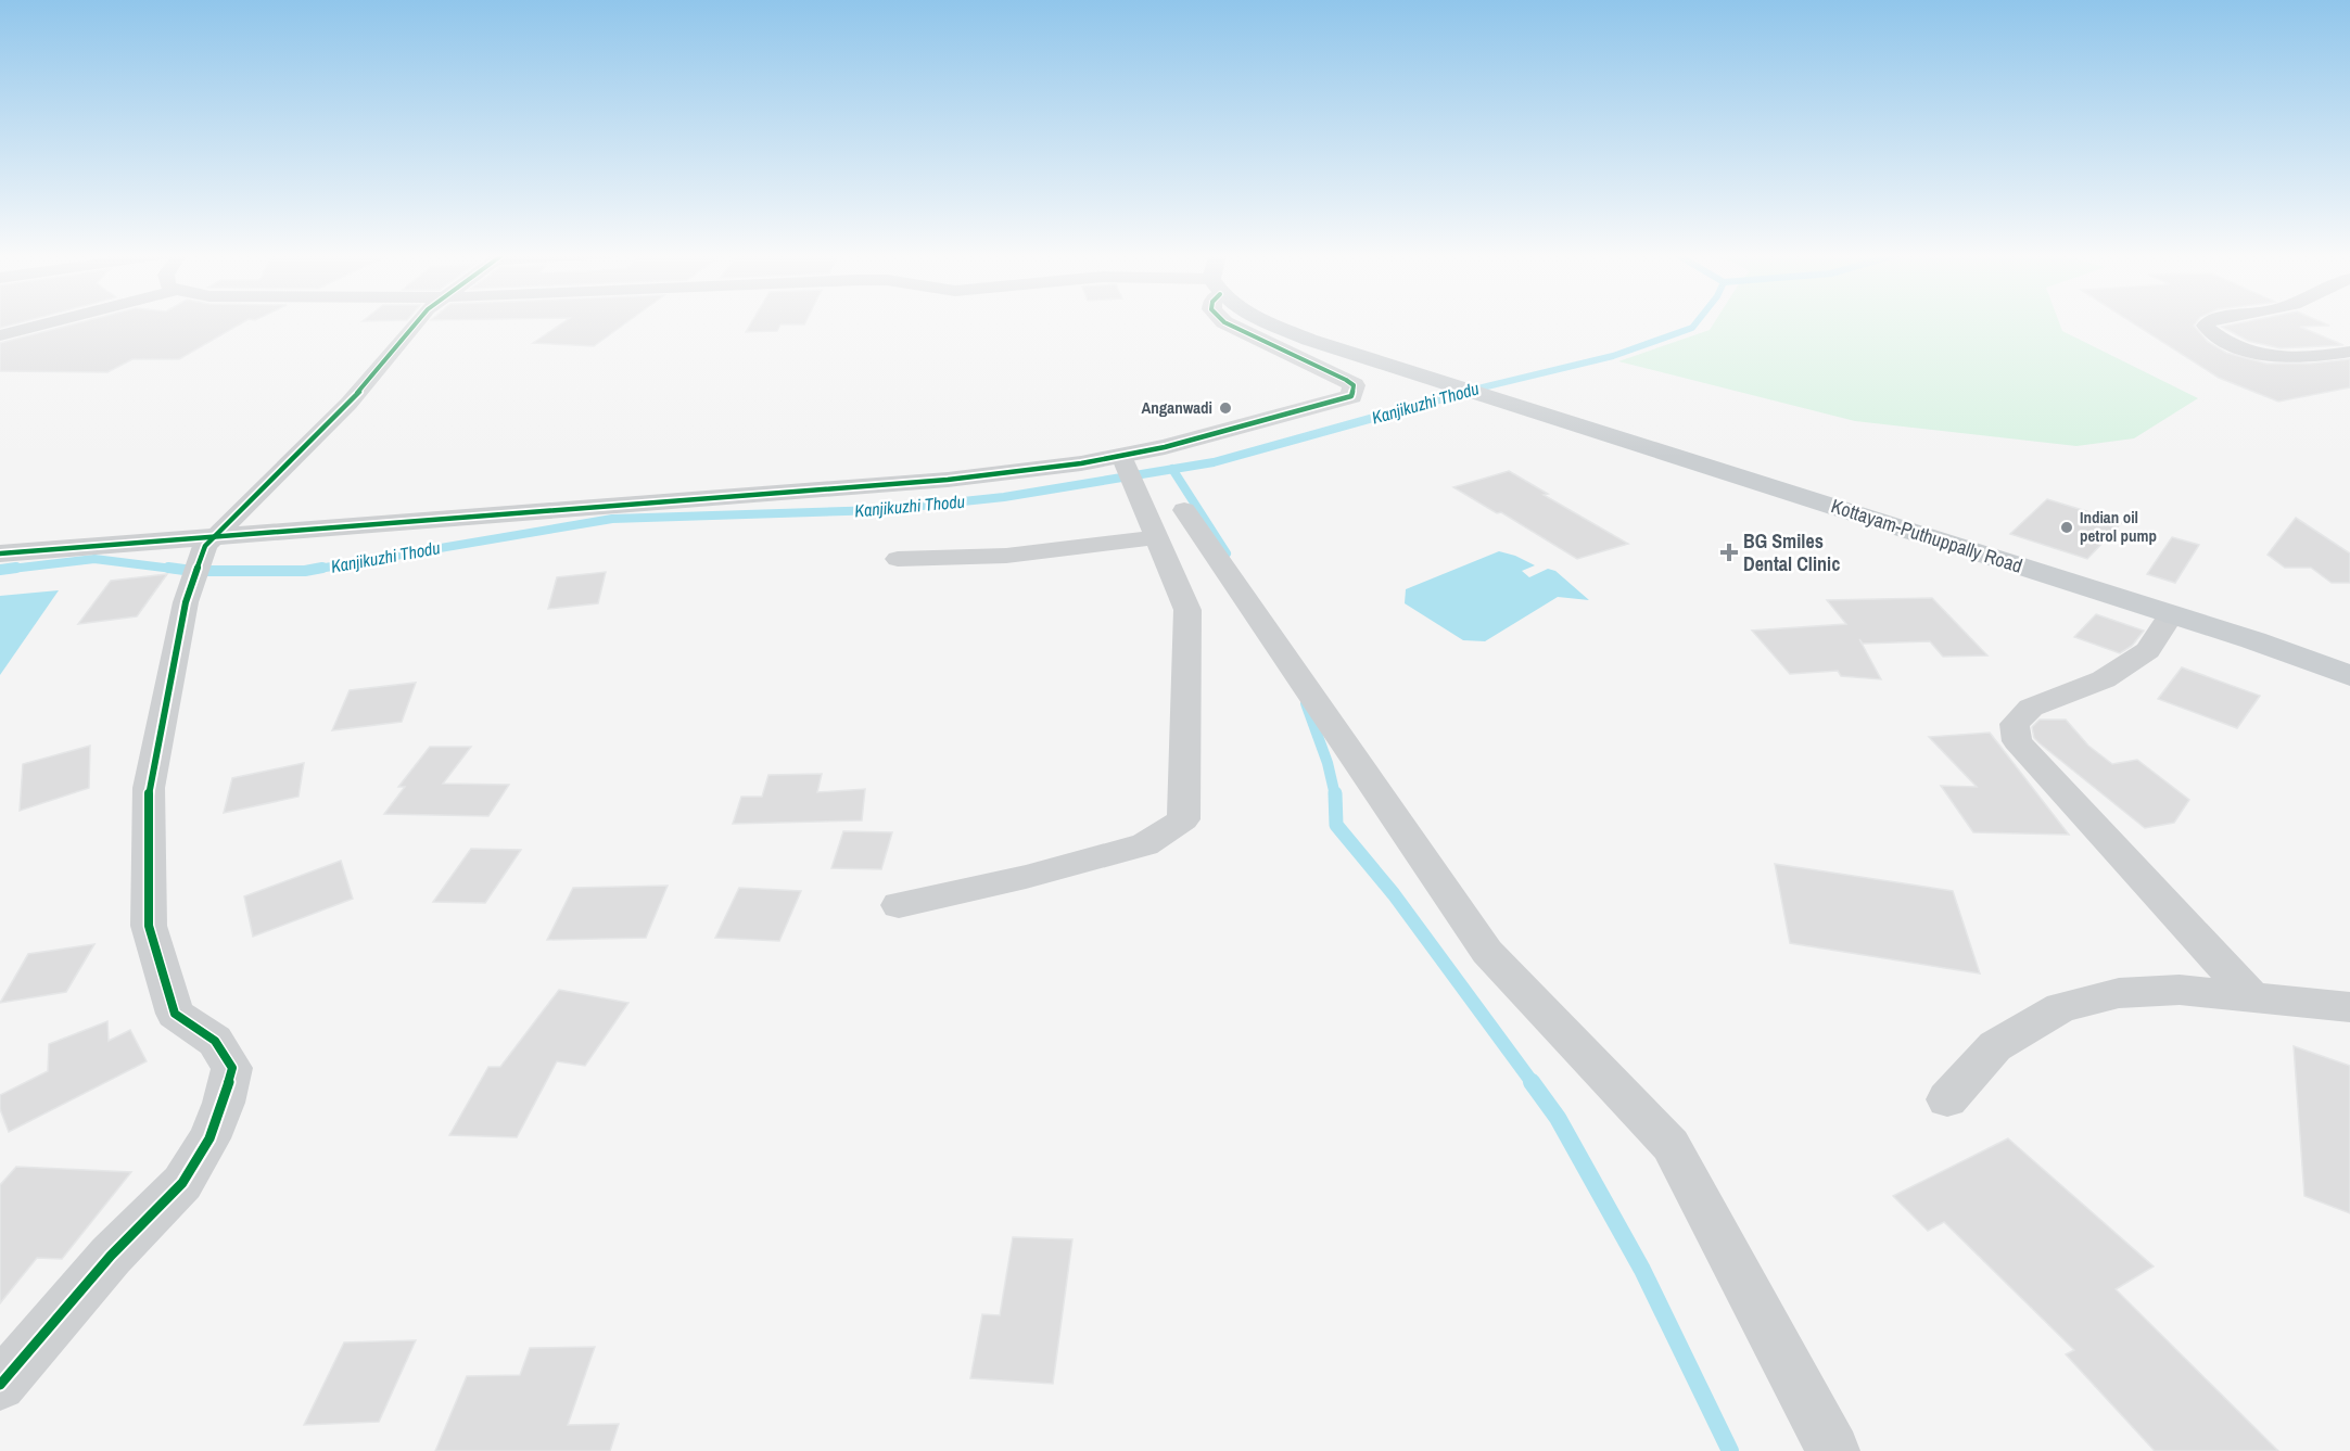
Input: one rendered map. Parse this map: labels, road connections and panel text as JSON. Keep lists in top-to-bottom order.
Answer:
{
  "streets": {
    "main road": ["Kottayam-Puthuppally Road"]
  },
  "water": ["Kanjikuzhi Thodu"],
  "places": {
    "other": ["Anganwadi", "Indian oil petrol pump"],
    "health": ["BG Smiles Dental Clinic"]
  }
}
